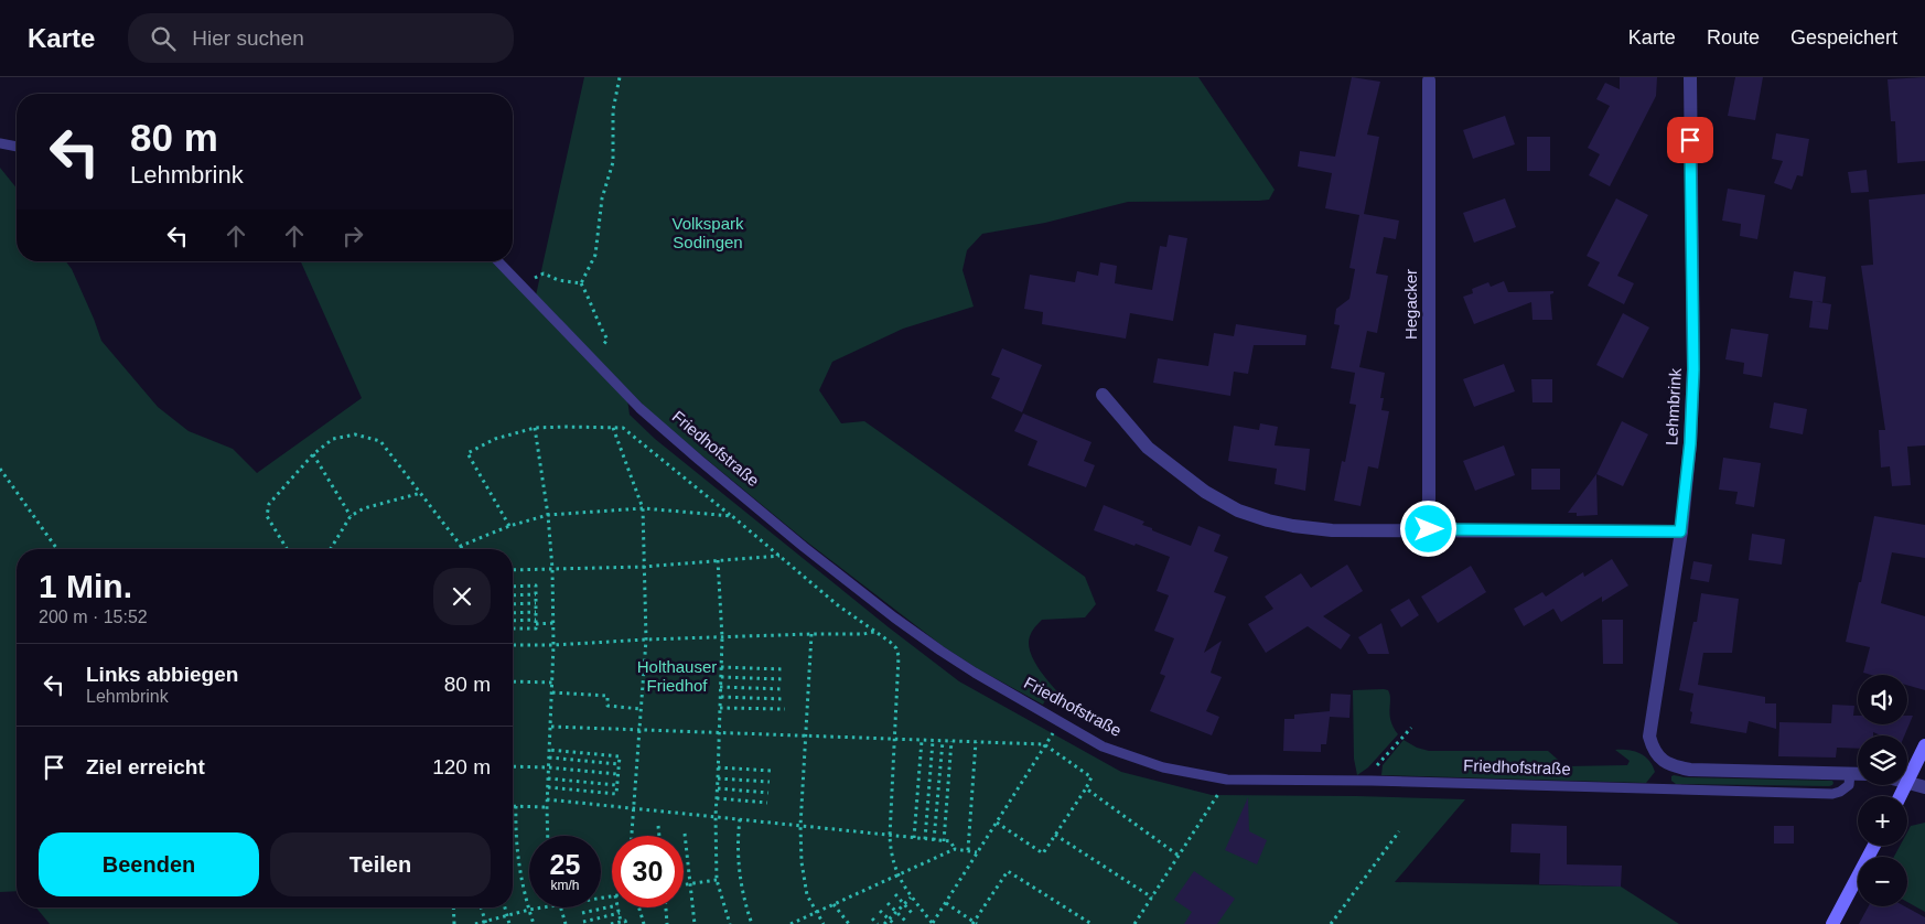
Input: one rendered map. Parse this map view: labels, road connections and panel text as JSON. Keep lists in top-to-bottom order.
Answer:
{
  "streets": {
    "street": ["Hegacker", "Lehmbrink"],
    "lane": ["Friedhofstraße"]
  },
  "crossings": [
    ["Lehmbrink", "Friedhofstraße"]
  ],
  "parks": ["Volkspark Sodingen", "Holthauser Friedhof"],
  "page": {
    "header": "Karte",
    "search": "Hier suchen",
    "nav": ["Karte", "Route", "Gespeichert"],
    "turn": ["80 m", "Lehmbrink"],
    "heading": ["1 Min.", "200 m · 15:52"],
    "list": [
      {
        "name": "Links abbiegen",
        "note": "Lehmbrink",
        "value": "80 m"
      },
      {
        "name": "Ziel erreicht",
        "value": "120 m"
      }
    ],
    "map_buttons": ["+", "−"],
    "buttons": ["Beenden", "Teilen"],
    "speed": "25 km/h",
    "limit": "30"
  }
}
